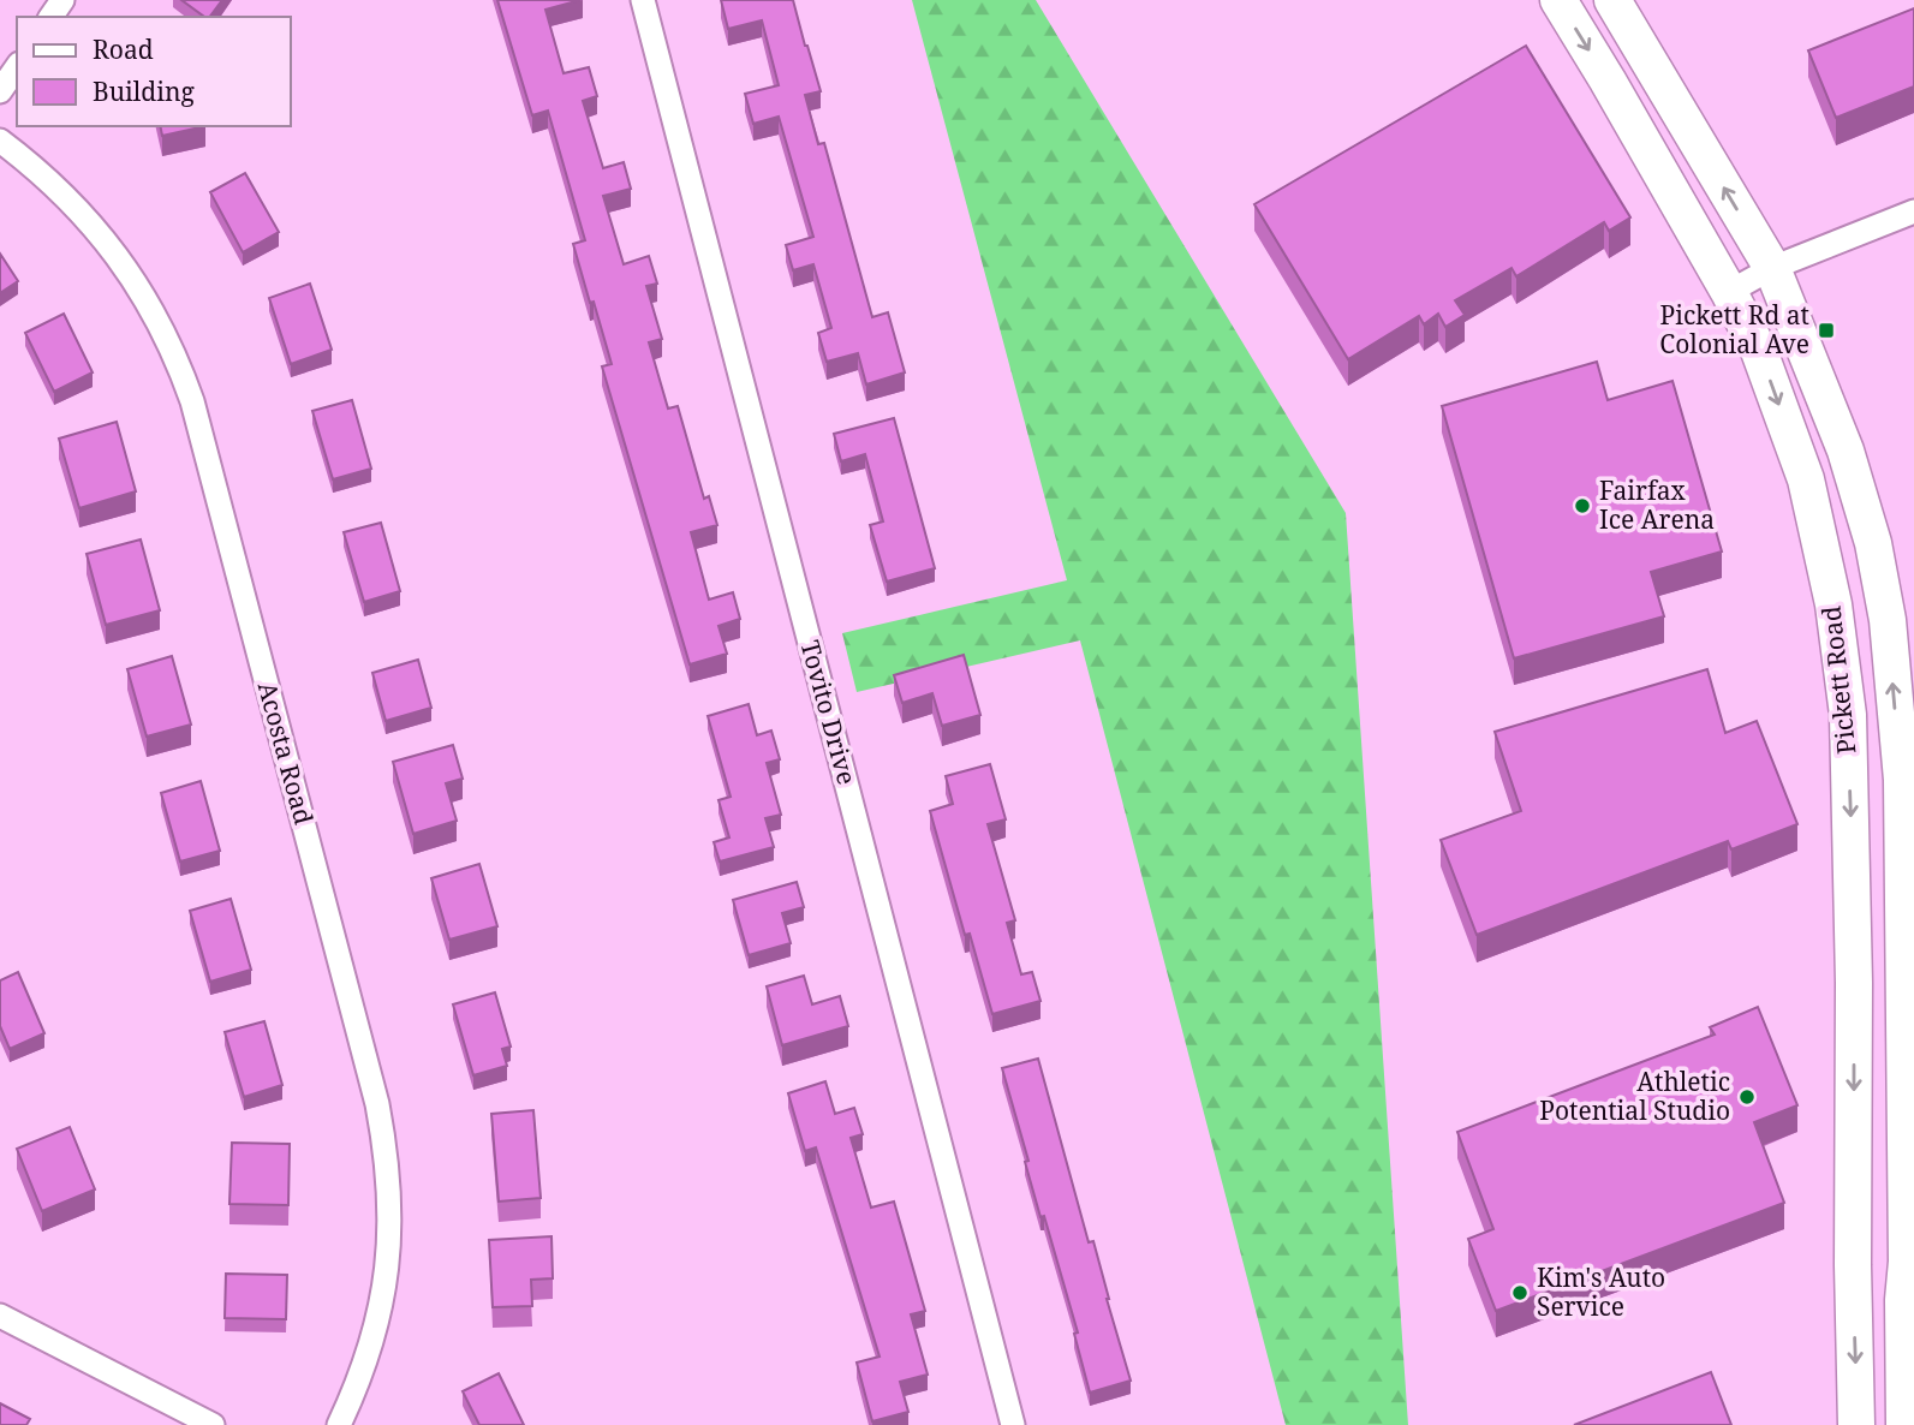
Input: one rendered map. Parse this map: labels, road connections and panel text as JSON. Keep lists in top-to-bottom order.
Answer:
{
  "streets": {
    "main road": ["Pickett Road"],
    "street": ["Tovito Drive", "Acosta Road"]
  },
  "places": {
    "transit": ["Pickett Rd at Colonial Ave"],
    "other": ["Fairfax Ice Arena", "Athletic Potential Studio", "Kim's Auto Service"]
  },
  "legend": ["Road", "Building"]
}
